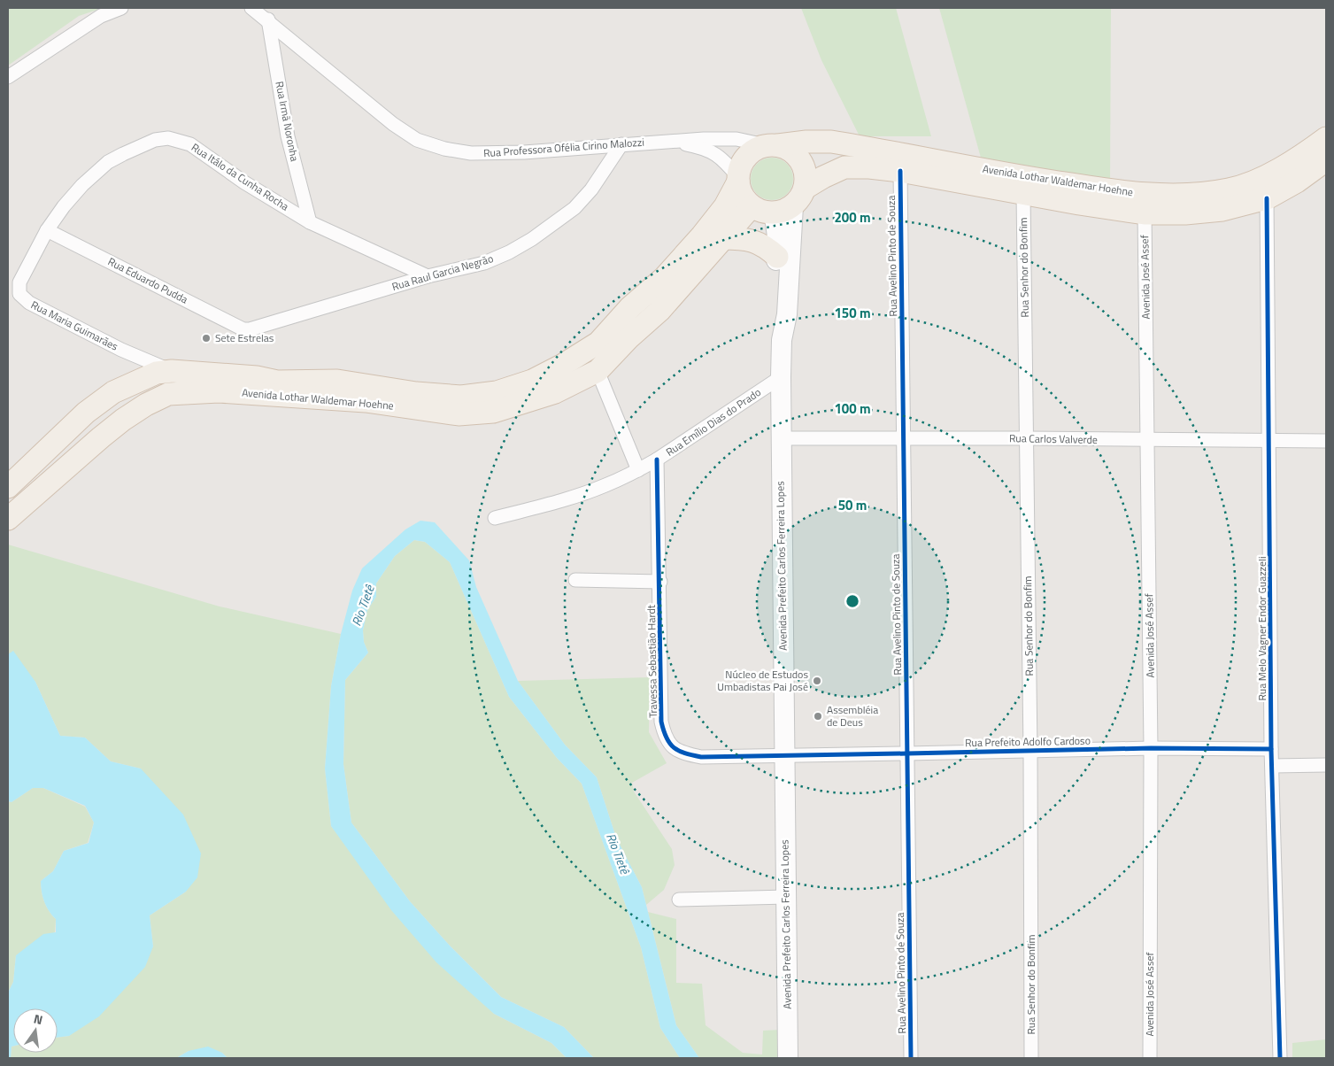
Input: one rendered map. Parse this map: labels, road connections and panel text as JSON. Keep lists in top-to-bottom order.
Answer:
{
  "streets": {
    "main road": ["Avenida Lothar Waldemar Hoehne", "Avenida Prefeito Carlos Ferreira Lopes"],
    "street": [
      "Rua Irmã Noronha",
      "Rua Professora Ofélia Cirino Malozzi",
      "Rua Itálo da Cunha Rocha",
      "Rua Avelino Pinto de Souza",
      "Rua Senhor do Bonfim",
      "Rua Raul Garcia Negrão",
      "Avenida José Assef",
      "Rua Eduardo Pudda",
      "Rua Maria Guimarães",
      "Rua Emílio Dias do Prado",
      "Rua Carlos Valverde",
      "Rua Melo Vagner Endor Guazzeli",
      "Travessa Sebastião Hardt",
      "Rua Prefeito Adolfo Cardoso"
    ]
  },
  "crossings": [
    ["Rua Irmã Noronha", "Rua Professora Ofélia Cirino Malozzi"],
    ["Rua Irmã Noronha", "Rua Itálo da Cunha Rocha"],
    ["Rua Professora Ofélia Cirino Malozzi", "Avenida Lothar Waldemar Hoehne"],
    ["Rua Professora Ofélia Cirino Malozzi", "Rua Raul Garcia Negrão"],
    ["Rua Professora Ofélia Cirino Malozzi", "Avenida Prefeito Carlos Ferreira Lopes"],
    ["Rua Itálo da Cunha Rocha", "Rua Raul Garcia Negrão"],
    ["Rua Itálo da Cunha Rocha", "Rua Eduardo Pudda"],
    ["Rua Itálo da Cunha Rocha", "Rua Maria Guimarães"],
    ["Avenida Lothar Waldemar Hoehne", "Rua Avelino Pinto de Souza"],
    ["Avenida Lothar Waldemar Hoehne", "Rua Senhor do Bonfim"],
    ["Avenida Lothar Waldemar Hoehne", "Avenida José Assef"],
    ["Avenida Lothar Waldemar Hoehne", "Rua Maria Guimarães"],
    ["Avenida Lothar Waldemar Hoehne", "Avenida Prefeito Carlos Ferreira Lopes"],
    ["Avenida Lothar Waldemar Hoehne", "Rua Melo Vagner Endor Guazzeli"],
    ["Rua Avelino Pinto de Souza", "Rua Carlos Valverde"],
    ["Rua Avelino Pinto de Souza", "Rua Prefeito Adolfo Cardoso"],
    ["Rua Senhor do Bonfim", "Rua Carlos Valverde"],
    ["Rua Senhor do Bonfim", "Rua Prefeito Adolfo Cardoso"],
    ["Rua Raul Garcia Negrão", "Rua Eduardo Pudda"],
    ["Avenida José Assef", "Rua Carlos Valverde"],
    ["Avenida José Assef", "Rua Prefeito Adolfo Cardoso"],
    ["Rua Eduardo Pudda", "Rua Maria Guimarães"],
    ["Rua Emílio Dias do Prado", "Avenida Prefeito Carlos Ferreira Lopes"],
    ["Rua Emílio Dias do Prado", "Travessa Sebastião Hardt"],
    ["Rua Carlos Valverde", "Avenida Prefeito Carlos Ferreira Lopes"],
    ["Rua Carlos Valverde", "Rua Melo Vagner Endor Guazzeli"],
    ["Avenida Prefeito Carlos Ferreira Lopes", "Travessa Sebastião Hardt"],
    ["Avenida Prefeito Carlos Ferreira Lopes", "Rua Prefeito Adolfo Cardoso"],
    ["Rua Melo Vagner Endor Guazzeli", "Rua Prefeito Adolfo Cardoso"],
    ["Travessa Sebastião Hardt", "Rua Prefeito Adolfo Cardoso"]
  ],
  "water": ["Rio Tietê"],
  "places": ["Sete Estrelas", "Núcleo de Estudos Umbadistas Pai José", "Assembléia de Deus"],
  "north": "top",
  "rings": [
    "200 m",
    "150 m",
    "100 m",
    "50 m"
  ]
}
